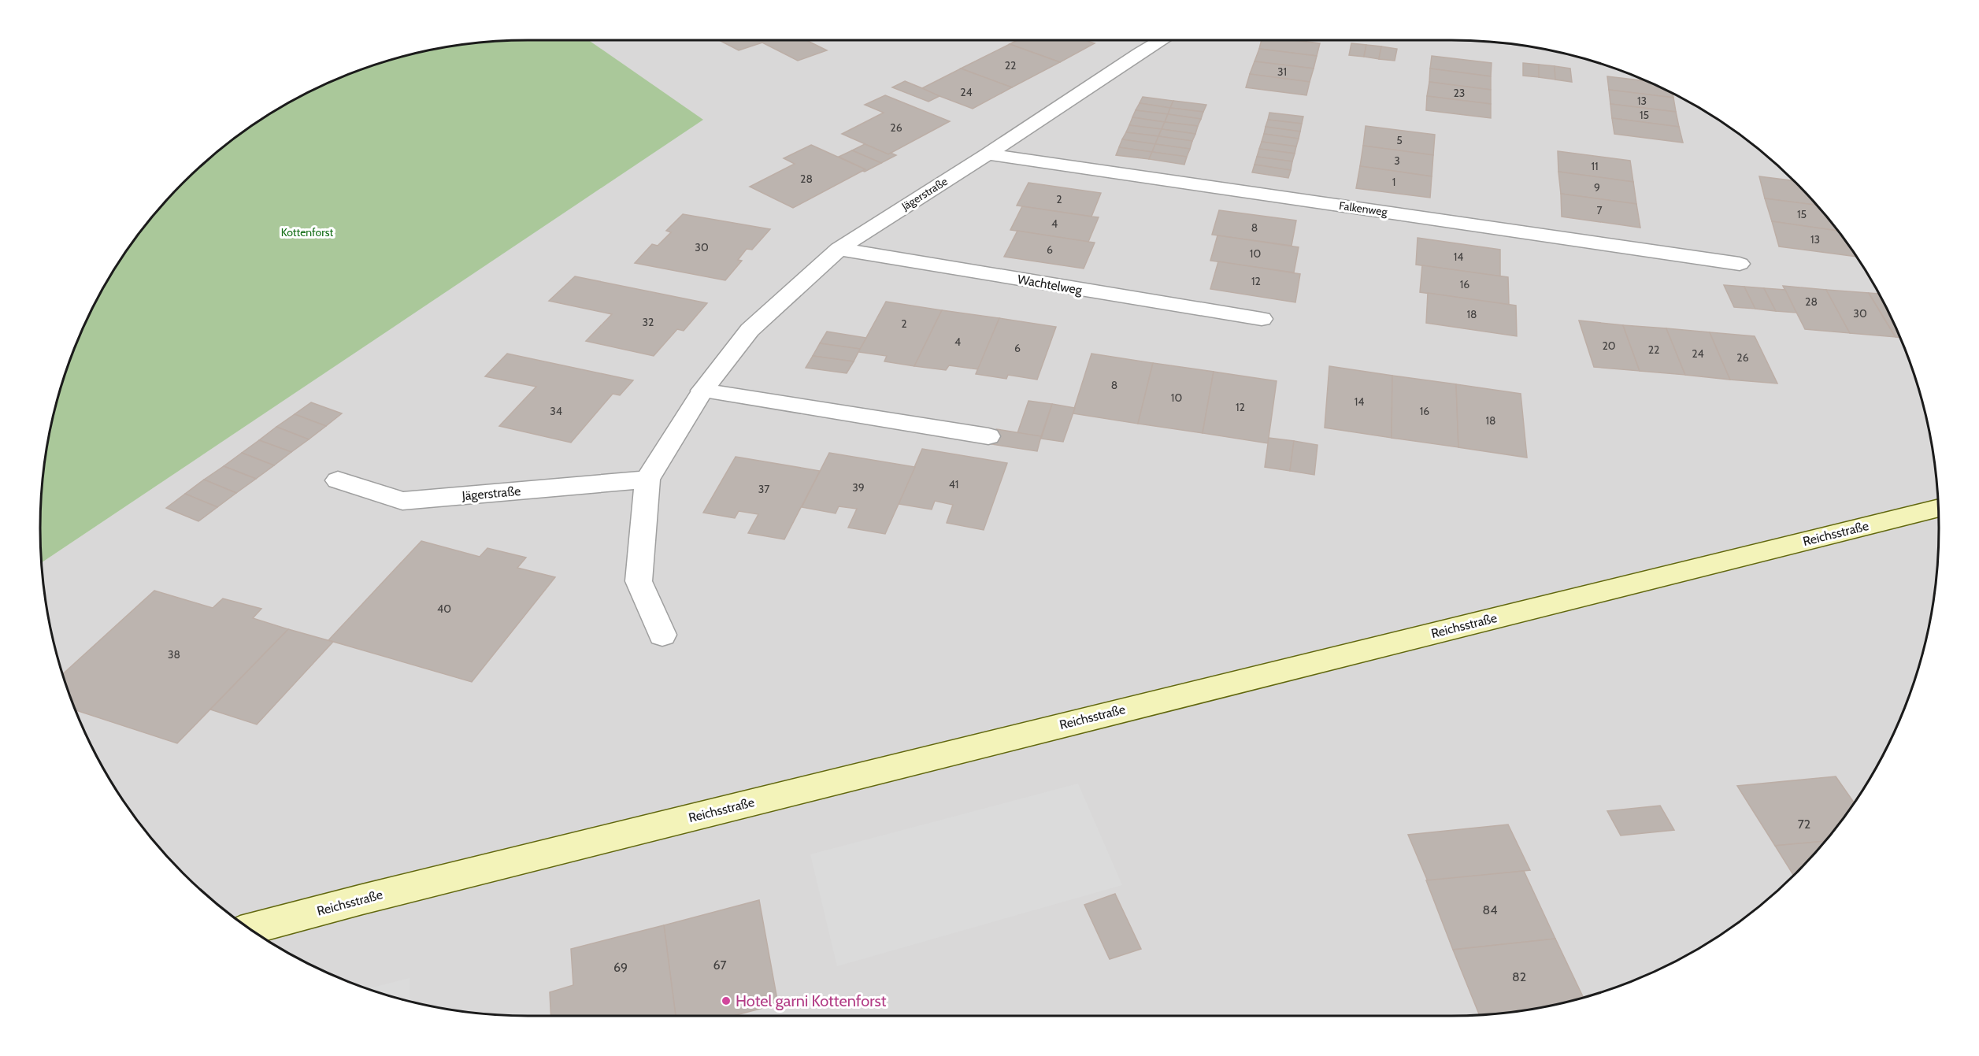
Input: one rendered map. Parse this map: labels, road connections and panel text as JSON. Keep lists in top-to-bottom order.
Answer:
{
  "streets": {
    "main road": ["Reichsstraße"],
    "street": ["Jägerstraße", "Falkenweg", "Wachtelweg"]
  },
  "crossings": [
    ["Jägerstraße", "Falkenweg"],
    ["Jägerstraße", "Wachtelweg"]
  ],
  "parks": ["Kottenforst"],
  "places": ["Hotel garni Kottenforst"],
  "house_numbers": [
    "22",
    "31",
    "24",
    "23",
    "13",
    "15",
    "26",
    "5",
    "3",
    "11",
    "28",
    "1",
    "9",
    "2",
    "7",
    "15",
    "4",
    "8",
    "13",
    "30",
    "6",
    "10",
    "14",
    "12",
    "16",
    "28",
    "30",
    "18",
    "32",
    "2",
    "4",
    "20",
    "6",
    "22",
    "24",
    "26",
    "8",
    "10",
    "14",
    "12",
    "34",
    "16",
    "18",
    "41",
    "39",
    "37",
    "40",
    "38",
    "72",
    "84",
    "67",
    "69",
    "82"
  ]
}
